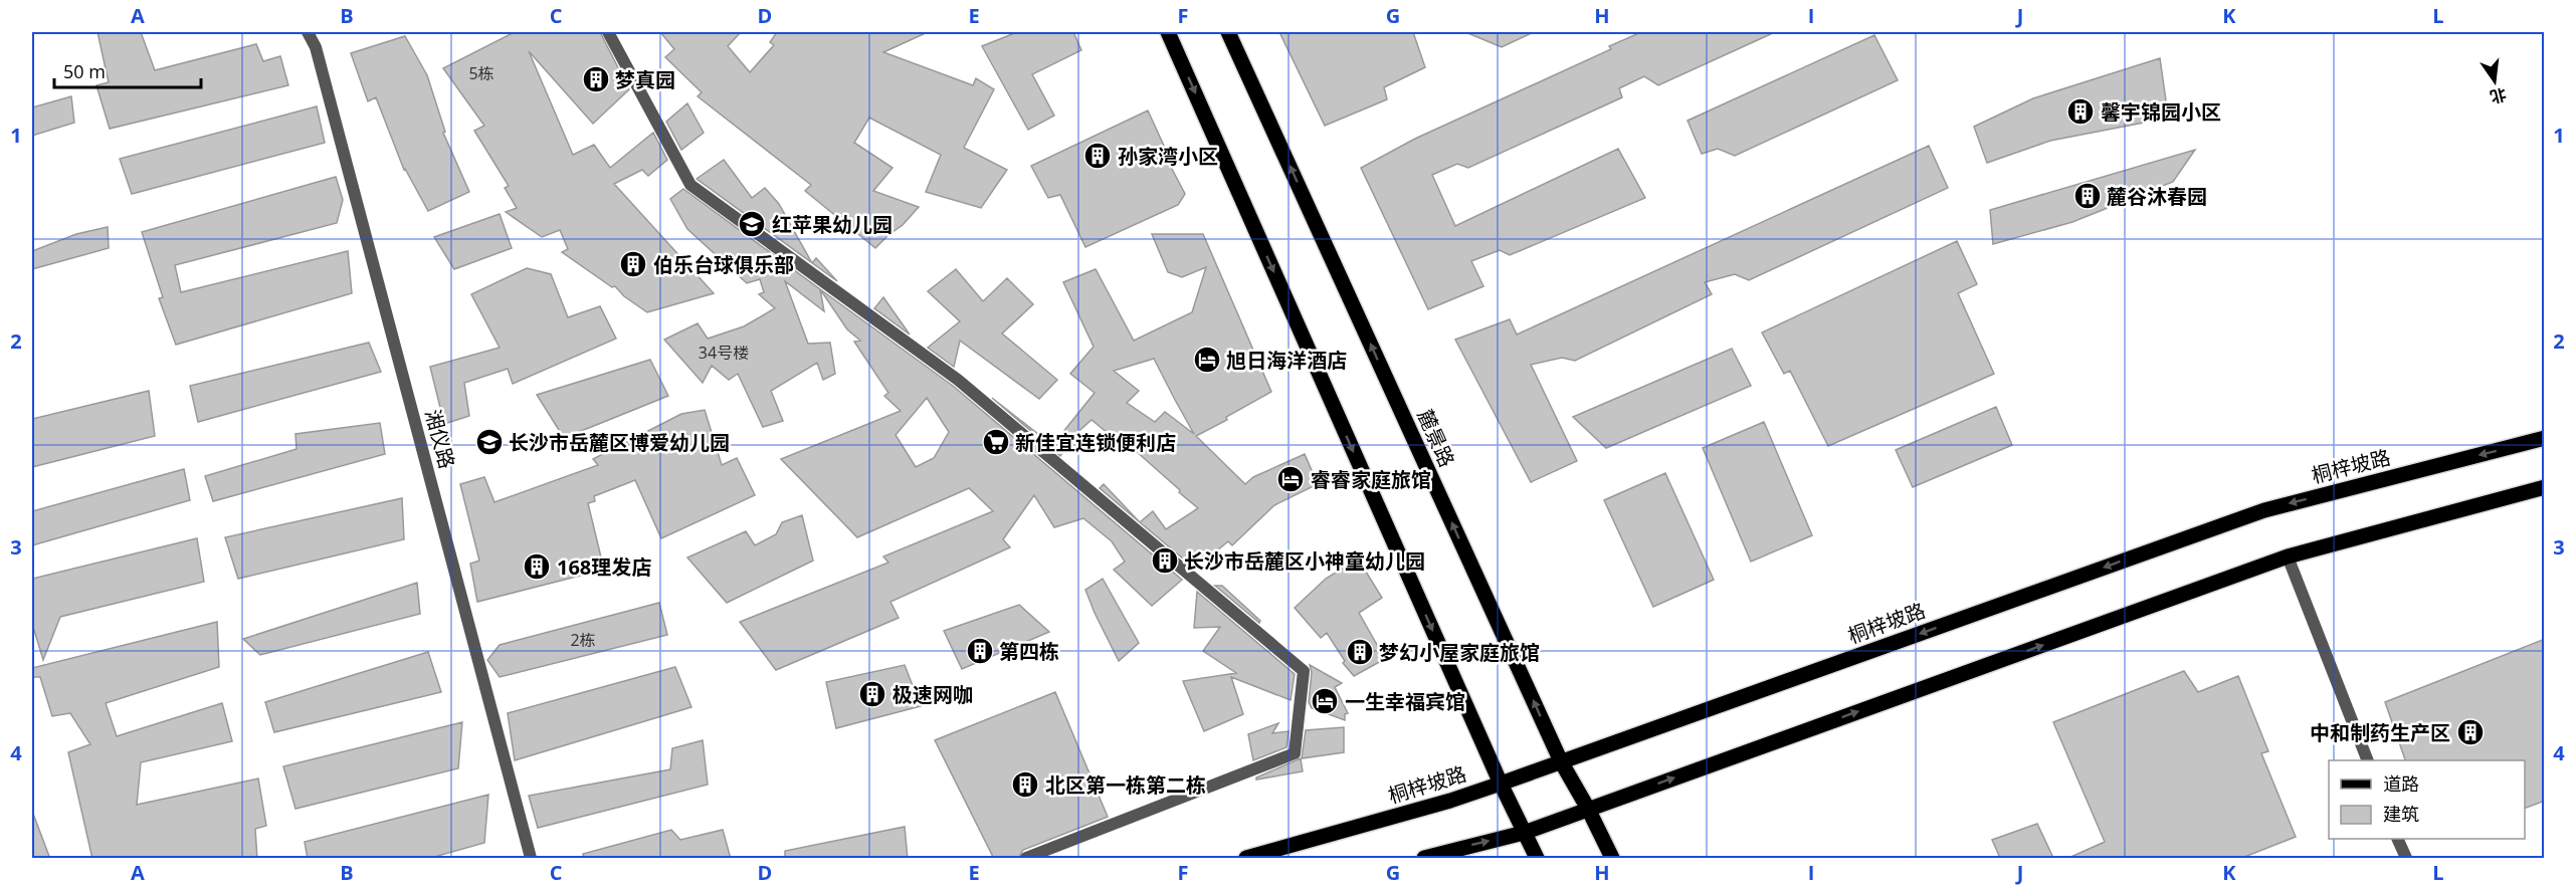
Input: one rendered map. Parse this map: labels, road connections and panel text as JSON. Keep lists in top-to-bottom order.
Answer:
{
  "streets": {
    "main road": ["麓景路", "桐梓坡路"],
    "street": ["湘仪路"]
  },
  "crossings": [
    ["麓景路", "桐梓坡路"]
  ],
  "places": {
    "building": [
      "梦真园",
      "馨宇锦园小区",
      "孙家湾小区",
      "麓谷沐春园",
      "伯乐台球俱乐部",
      "长沙市岳麓区小神童幼儿园",
      "168理发店",
      "第四栋",
      "梦幻小屋家庭旅馆",
      "极速网咖",
      "中和制药生产区",
      "北区第一栋第二栋"
    ],
    "school or university": ["红苹果幼儿园", "长沙市岳麓区博爱幼儿园"],
    "hotel": ["旭日海洋酒店", "睿睿家庭旅馆", "一生幸福宾馆"],
    "supermarket": ["新佳宜连锁便利店"]
  },
  "house_numbers": ["5栋", "34号楼", "2栋"],
  "legend": ["道路", "建筑"],
  "scale_bar": "50 m",
  "north": "bottom",
  "grid": {
    "columns": [
      "A",
      "B",
      "C",
      "D",
      "E",
      "F",
      "G",
      "H",
      "I",
      "J",
      "K",
      "L"
    ],
    "rows": [
      "1",
      "2",
      "3",
      "4"
    ]
  }
}
